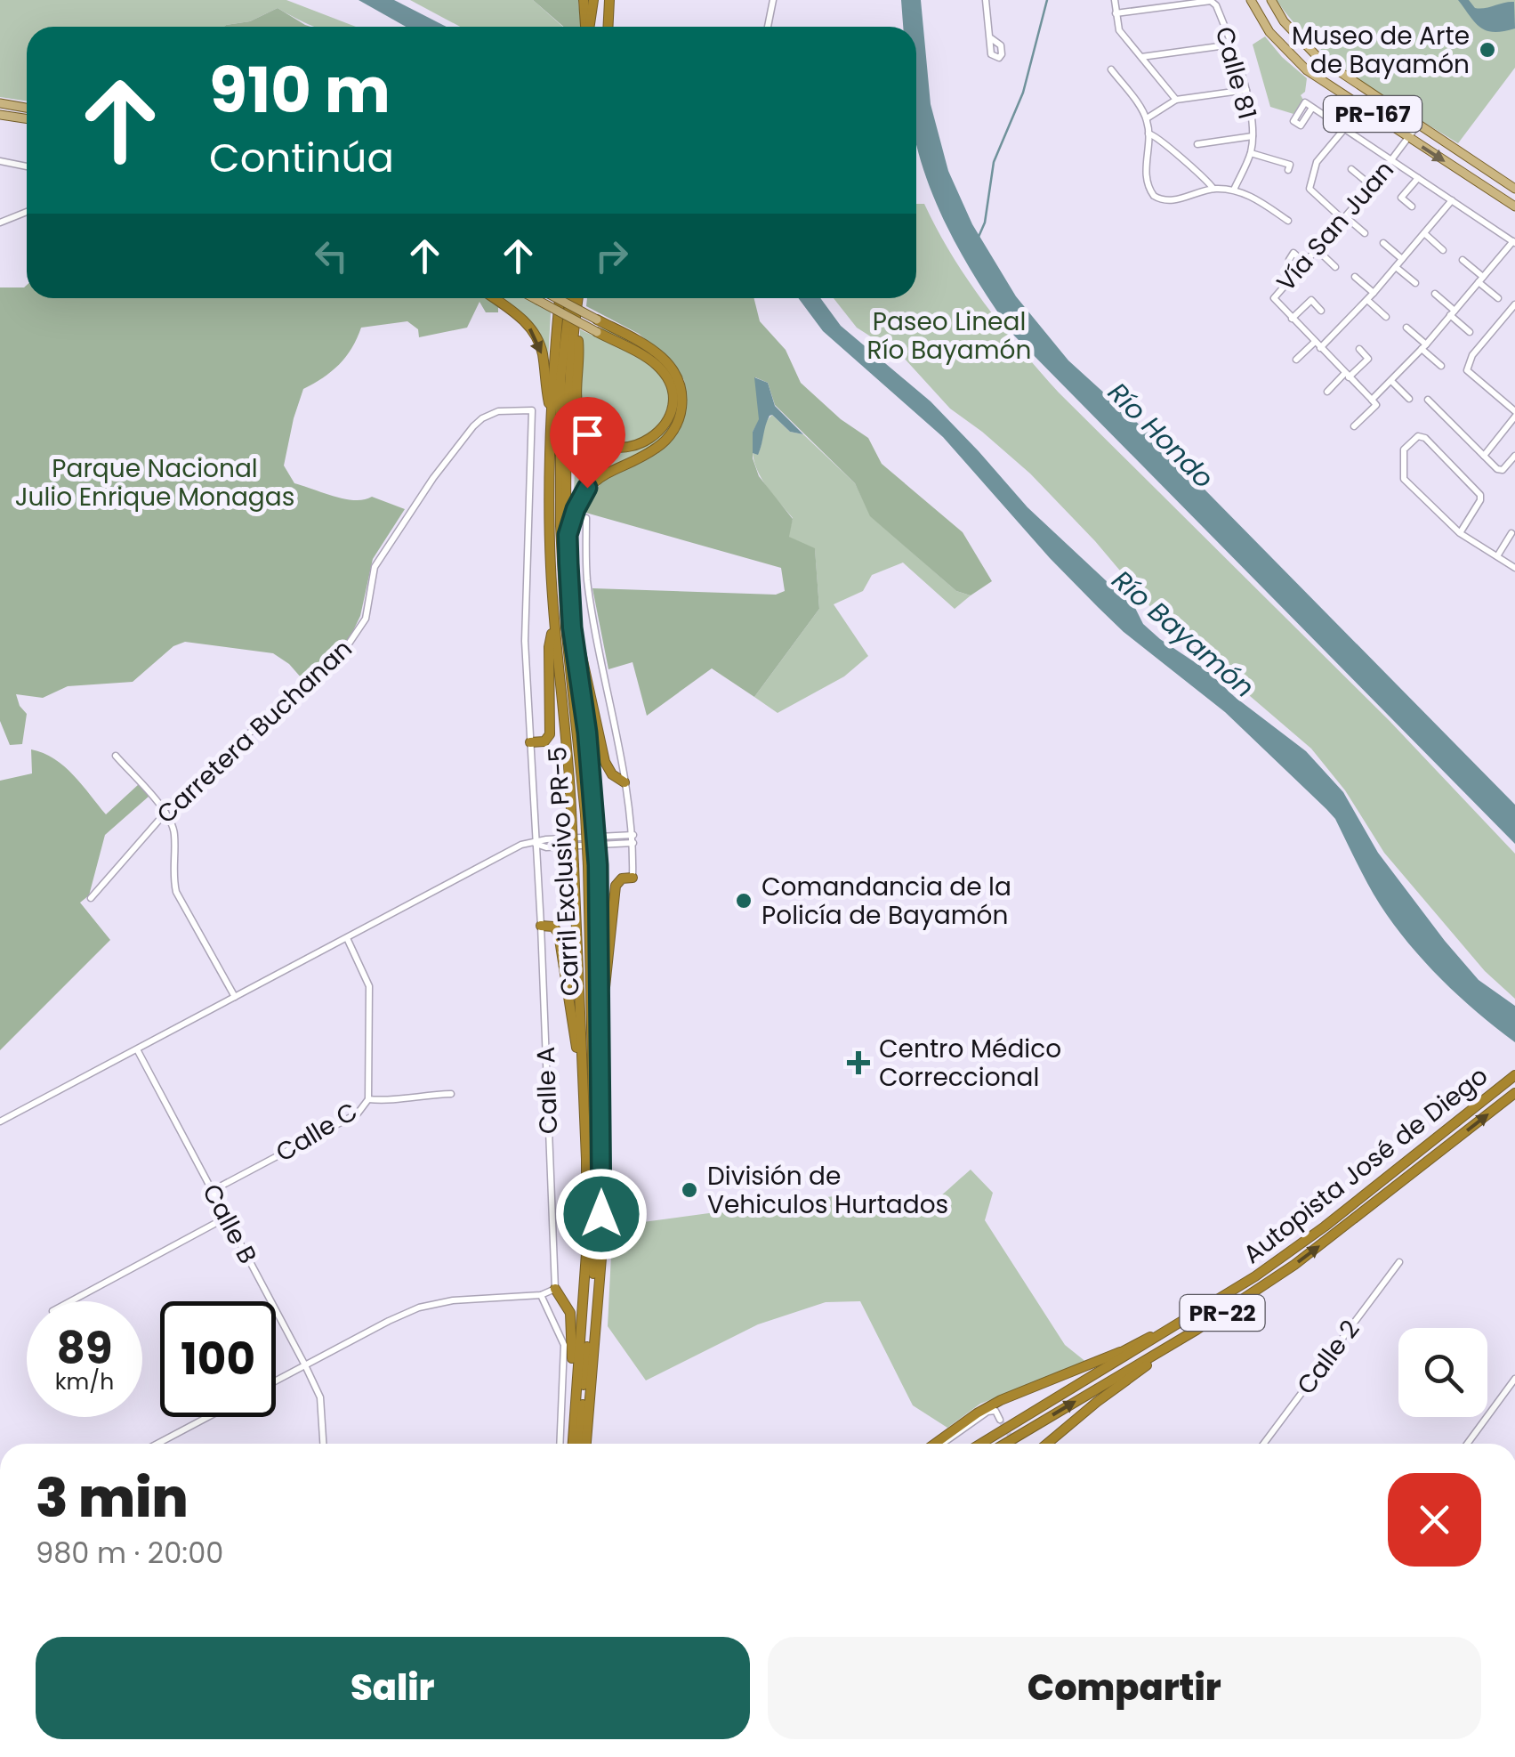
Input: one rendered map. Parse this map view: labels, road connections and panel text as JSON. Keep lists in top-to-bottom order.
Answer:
{
  "streets": {
    "highway": ["Carril Exclusivo PR-5", "Autopista José de Diego", "PR-22"],
    "main road": ["PR-167"],
    "street": [
      "Calle 81",
      "Vía San Juan",
      "Carretera Buchanan",
      "Calle A",
      "Calle C",
      "Calle B",
      "Calle 2"
    ]
  },
  "crossings": [
    ["PR-167", "Vía San Juan"],
    ["Carretera Buchanan", "Calle A"],
    ["Calle C", "Calle B"]
  ],
  "water": ["Río Hondo", "Río Bayamón"],
  "parks": ["Paseo Lineal Río Bayamón", "Parque Nacional Julio Enrique Monagas"],
  "places": {
    "other": ["Museo de Arte de Bayamón", "Comandancia de la Policía de Bayamón", "División de Vehiculos Hurtados"],
    "health": ["Centro Médico Correccional"]
  },
  "page": {
    "turn": ["910 m", "Continúa"],
    "speed": "89 km/h",
    "limit": "100",
    "heading": ["3 min", "980 m · 20:00"],
    "buttons": ["Salir", "Compartir"]
  }
}
